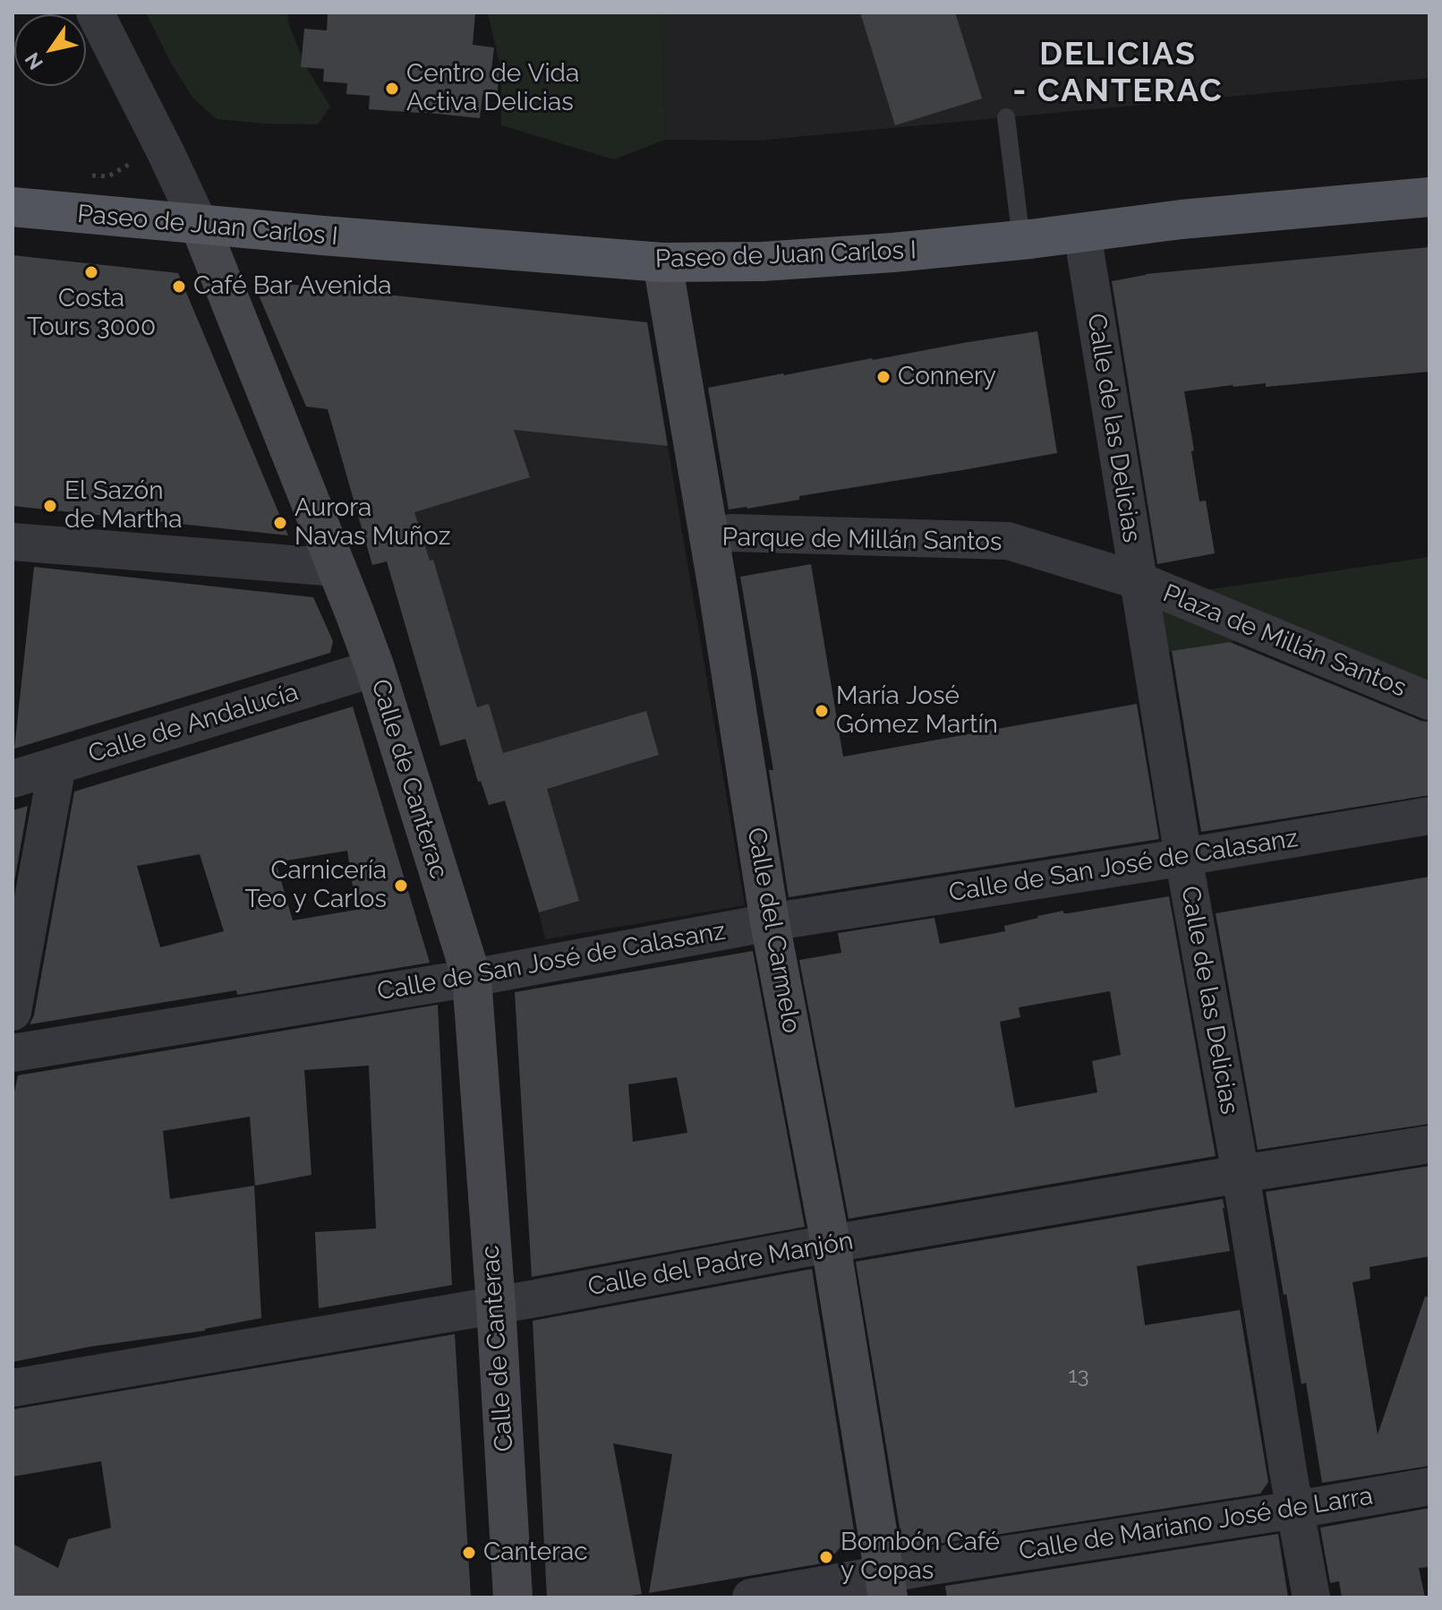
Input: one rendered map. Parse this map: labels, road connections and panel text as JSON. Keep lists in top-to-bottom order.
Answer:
{
  "streets": {
    "main road": ["Paseo de Juan Carlos I"],
    "street": [
      "Calle de las Delicias",
      "Parque de Millán Santos",
      "Plaza de Millán Santos",
      "Calle de Andalucía",
      "Calle de Canterac",
      "Calle de San José de Calasanz",
      "Calle del Carmelo",
      "Calle del Padre Manjón",
      "Calle de Mariano José de Larra"
    ]
  },
  "crossings": [
    ["Paseo de Juan Carlos I", "Calle de las Delicias"],
    ["Paseo de Juan Carlos I", "Calle de Canterac"],
    ["Paseo de Juan Carlos I", "Calle del Carmelo"],
    ["Calle de las Delicias", "Parque de Millán Santos"],
    ["Calle de las Delicias", "Plaza de Millán Santos"],
    ["Calle de las Delicias", "Calle de San José de Calasanz"],
    ["Calle de las Delicias", "Calle del Padre Manjón"],
    ["Calle de las Delicias", "Calle de Mariano José de Larra"],
    ["Parque de Millán Santos", "Plaza de Millán Santos"],
    ["Parque de Millán Santos", "Calle del Carmelo"],
    ["Calle de Andalucía", "Calle de Canterac"],
    ["Calle de Canterac", "Calle de San José de Calasanz"],
    ["Calle de Canterac", "Calle del Padre Manjón"],
    ["Calle de San José de Calasanz", "Calle del Carmelo"],
    ["Calle del Carmelo", "Calle del Padre Manjón"],
    ["Calle del Carmelo", "Calle de Mariano José de Larra"]
  ],
  "districts": ["DELICIAS - CANTERAC"],
  "places": [
    "Centro de Vida Activa Delicias",
    "Costa Tours 3000",
    "Café Bar Avenida",
    "Connery",
    "El Sazón de Martha",
    "Aurora Navas Muñoz",
    "María José Gómez Martín",
    "Carnicería Teo y Carlos",
    "Canterac",
    "Bombón Café y Copas"
  ],
  "house_numbers": ["13"],
  "north": "bottom left"
}
